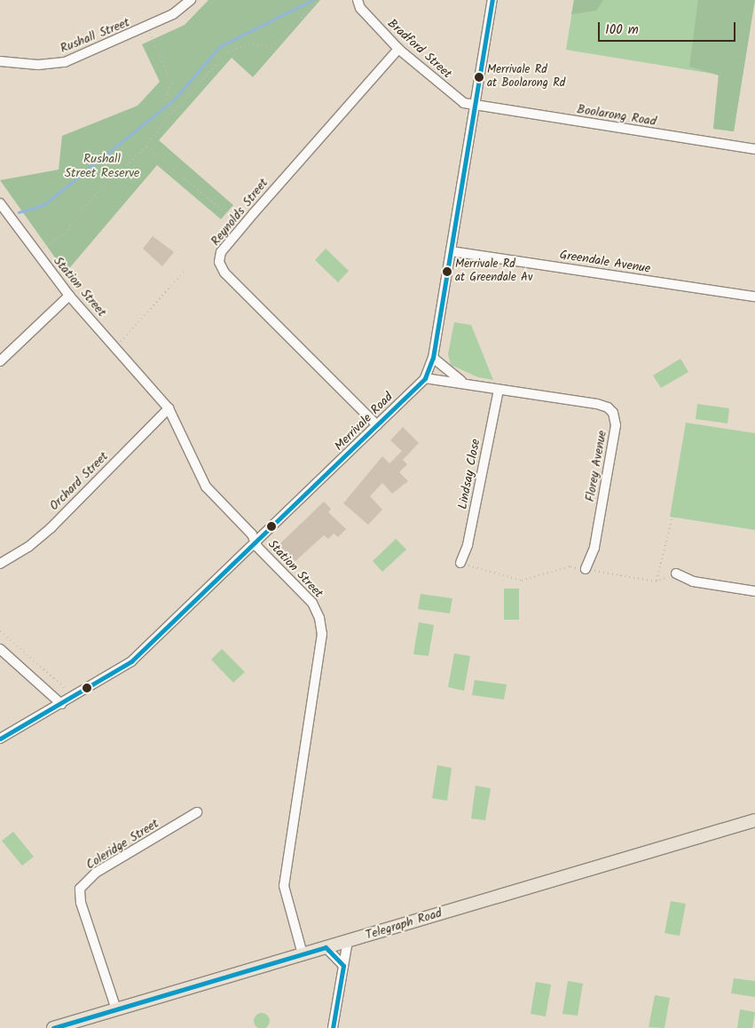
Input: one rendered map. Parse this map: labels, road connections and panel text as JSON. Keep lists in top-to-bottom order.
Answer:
{
  "streets": {
    "main road": ["Telegraph Road"],
    "street": [
      "Rushall Street",
      "Bradford Street",
      "Boolarong Road",
      "Reynolds Street",
      "Greendale Avenue",
      "Station Street",
      "Merrivale Road",
      "Florey Avenue",
      "Lindsay Close",
      "Orchard Street",
      "Coleridge Street"
    ]
  },
  "crossings": [
    ["Bradford Street", "Boolarong Road"],
    ["Bradford Street", "Reynolds Street"],
    ["Bradford Street", "Merrivale Road"],
    ["Boolarong Road", "Merrivale Road"],
    ["Reynolds Street", "Merrivale Road"],
    ["Greendale Avenue", "Merrivale Road"],
    ["Station Street", "Merrivale Road"],
    ["Station Street", "Orchard Street"],
    ["Station Street", "Telegraph Road"],
    ["Merrivale Road", "Florey Avenue"],
    ["Florey Avenue", "Lindsay Close"],
    ["Coleridge Street", "Telegraph Road"]
  ],
  "parks": ["Rushall Street Reserve"],
  "places": ["Merrivale Rd at Boolarong Rd", "Merrivale Rd at Greendale Av"],
  "scale_bar": "100 m"
}
